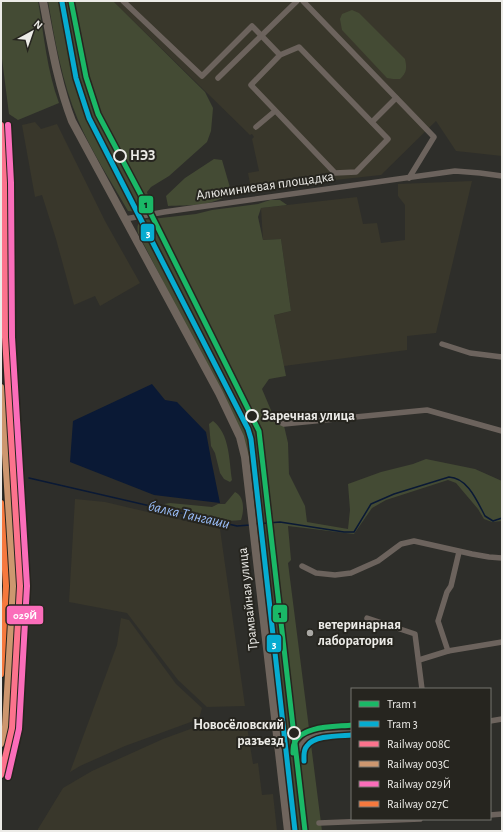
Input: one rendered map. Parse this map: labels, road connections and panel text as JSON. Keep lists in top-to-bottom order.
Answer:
{
  "streets": {
    "main road": ["Трамвайная улица"],
    "street": ["Алюминиевая площадка"]
  },
  "crossings": [
    ["Алюминиевая площадка", "Трамвайная улица"]
  ],
  "water": ["балка Тангаши"],
  "places": [
    "НЭЗ",
    "Заречная улица",
    "ветеринарная лаборатория",
    "Новосёловский разъезд"
  ],
  "lines": [
    "tram line 1",
    "tram line 3",
    "rail line 008С",
    "rail line 029Й",
    "rail line 003С",
    "rail line 027С"
  ],
  "legend": [
    "Tram 1",
    "Tram 3",
    "Railway 008С",
    "Railway 003С",
    "Railway 029Й",
    "Railway 027С"
  ],
  "north": "top right"
}
